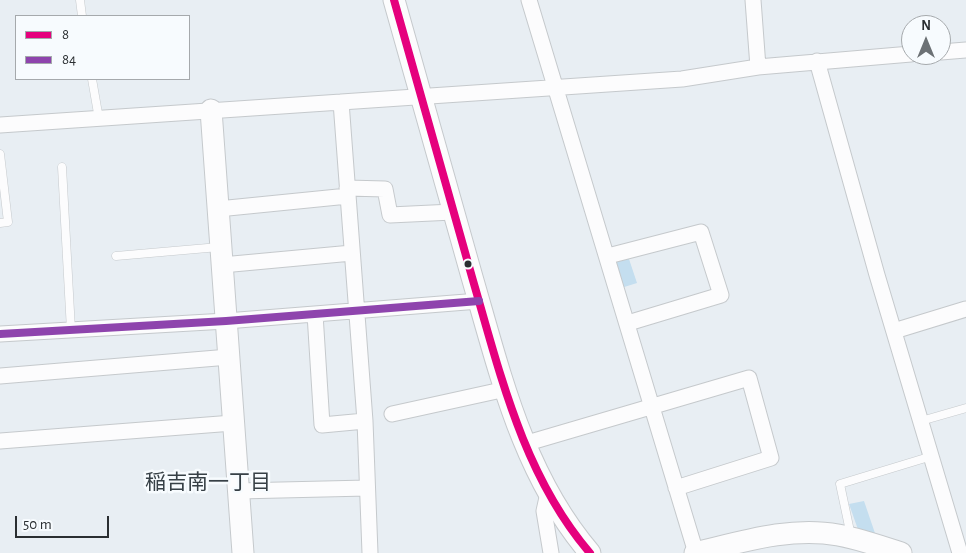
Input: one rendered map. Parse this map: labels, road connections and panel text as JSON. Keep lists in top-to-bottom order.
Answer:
{
  "districts": ["稲吉南一丁目"],
  "lines": ["transit line 8", "transit line 84"],
  "legend": ["8", "84"],
  "scale_bar": "50 m",
  "north": "top"
}
